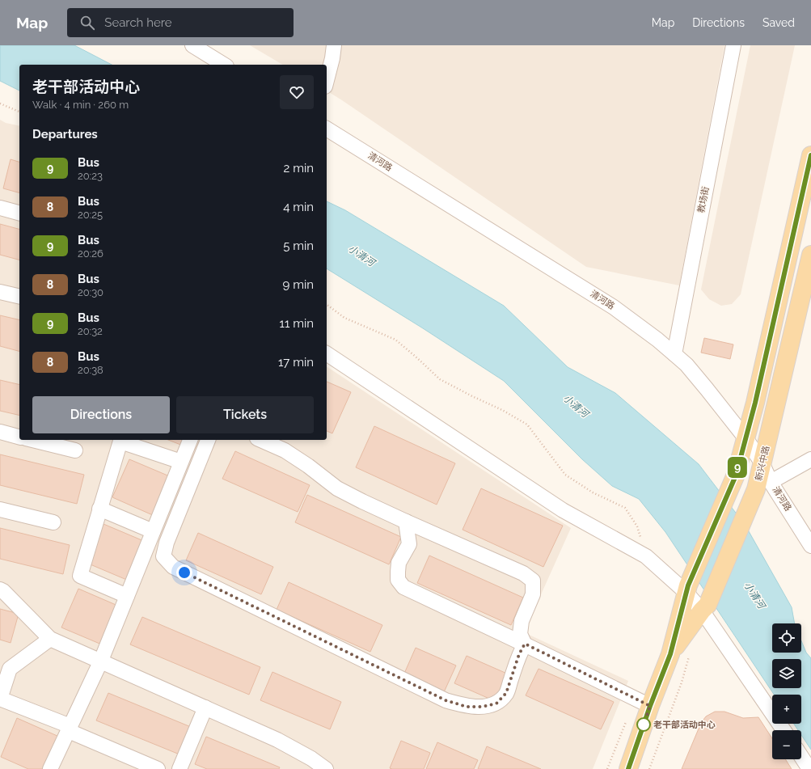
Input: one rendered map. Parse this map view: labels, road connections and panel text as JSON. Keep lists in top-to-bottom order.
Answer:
{
  "streets": {
    "main road": ["新兴中路"],
    "street": ["清河路", "教场街"]
  },
  "crossings": [
    ["清河路", "教场街"],
    ["清河路", "新兴中路"]
  ],
  "water": ["小清河"],
  "places": ["老干部活动中心"],
  "lines": ["bus line 9"],
  "page": {
    "header": "Map",
    "search": "Search here",
    "nav": ["Map", "Directions", "Saved"],
    "on_map": "9",
    "heading": [
      ["老干部活动中心", "Walk · 4 min · 260 m"],
      "Departures"
    ],
    "list": [
      {
        "mark": "9",
        "name": "Bus",
        "note": "20:23",
        "value": "2 min"
      },
      {
        "mark": "8",
        "name": "Bus",
        "note": "20:25",
        "value": "4 min"
      },
      {
        "mark": "9",
        "name": "Bus",
        "note": "20:26",
        "value": "5 min"
      },
      {
        "mark": "8",
        "name": "Bus",
        "note": "20:30",
        "value": "9 min"
      },
      {
        "mark": "9",
        "name": "Bus",
        "note": "20:32",
        "value": "11 min"
      },
      {
        "mark": "8",
        "name": "Bus",
        "note": "20:38",
        "value": "17 min"
      }
    ],
    "buttons": ["Directions", "Tickets"],
    "map_buttons": ["+", "−"]
  }
}
